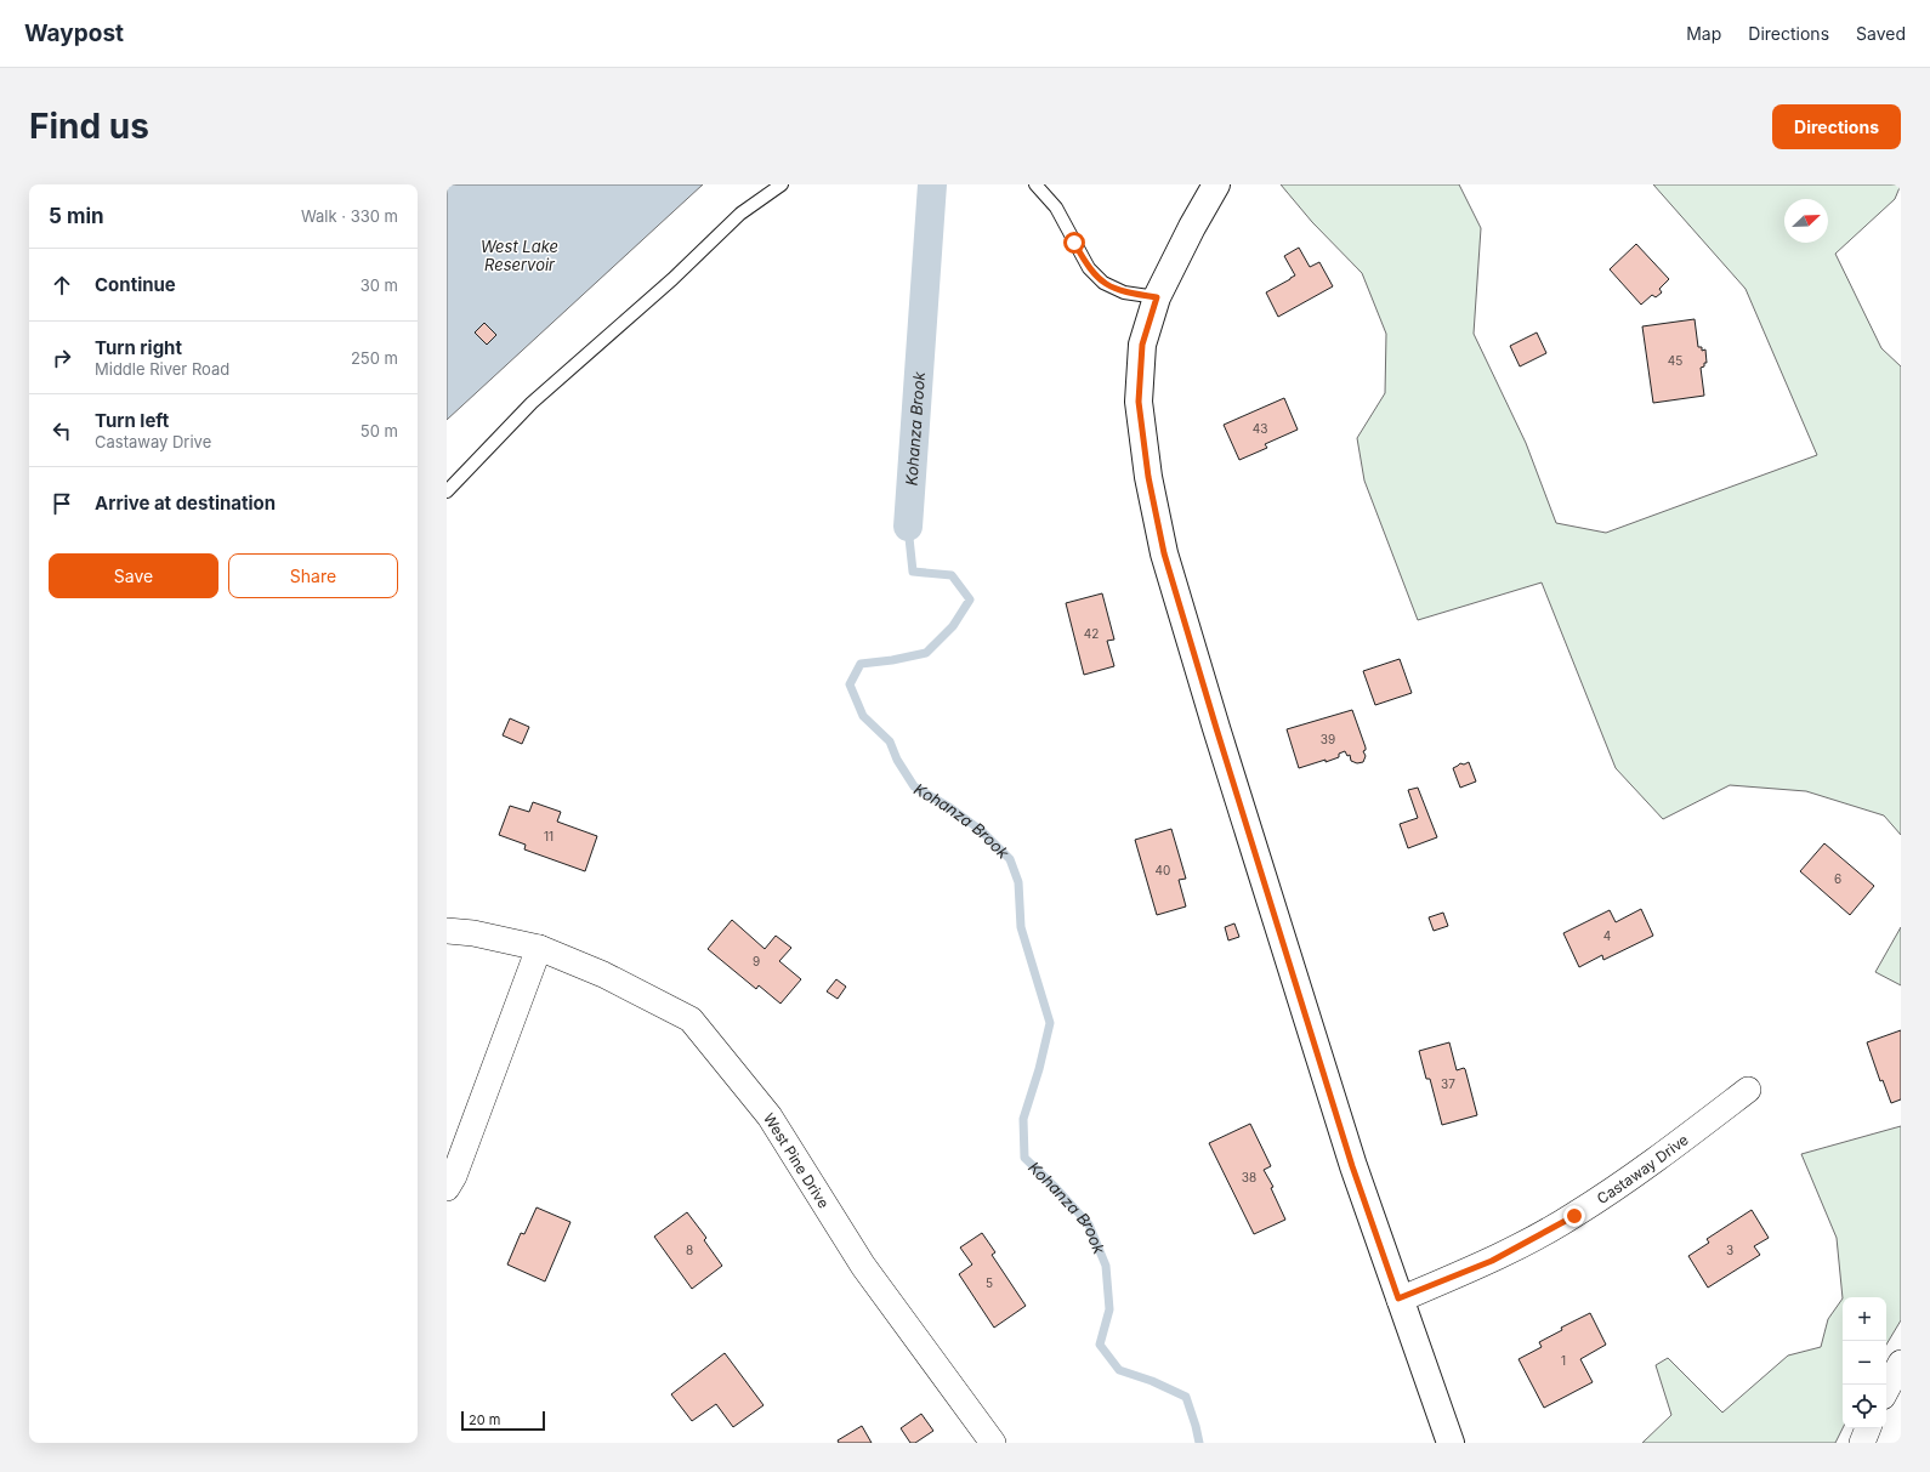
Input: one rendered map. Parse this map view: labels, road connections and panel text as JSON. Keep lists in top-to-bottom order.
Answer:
{
  "streets": {
    "street": ["West Pine Drive", "Castaway Drive"]
  },
  "water": ["West Lake Reservoir", "Kohanza Brook"],
  "house_numbers": [
    "45",
    "43",
    "42",
    "39",
    "11",
    "40",
    "6",
    "4",
    "9",
    "37",
    "38",
    "8",
    "3",
    "5",
    "1"
  ],
  "scale_bar": "20 m",
  "north": "top right",
  "page": {
    "header": "Waypost",
    "nav": ["Map", "Directions", "Saved"],
    "buttons": [
      "Directions",
      ["Save", "Share"]
    ],
    "title": "Find us",
    "heading": ["5 min", "Walk · 330 m"],
    "list": [
      ["Continue", "30 m"],
      ["Turn right", "Middle River Road", "250 m"],
      ["Turn left", "Castaway Drive", "50 m"],
      "Arrive at destination"
    ],
    "map_buttons": ["+", "−"],
    "scale": "20 m"
  }
}
